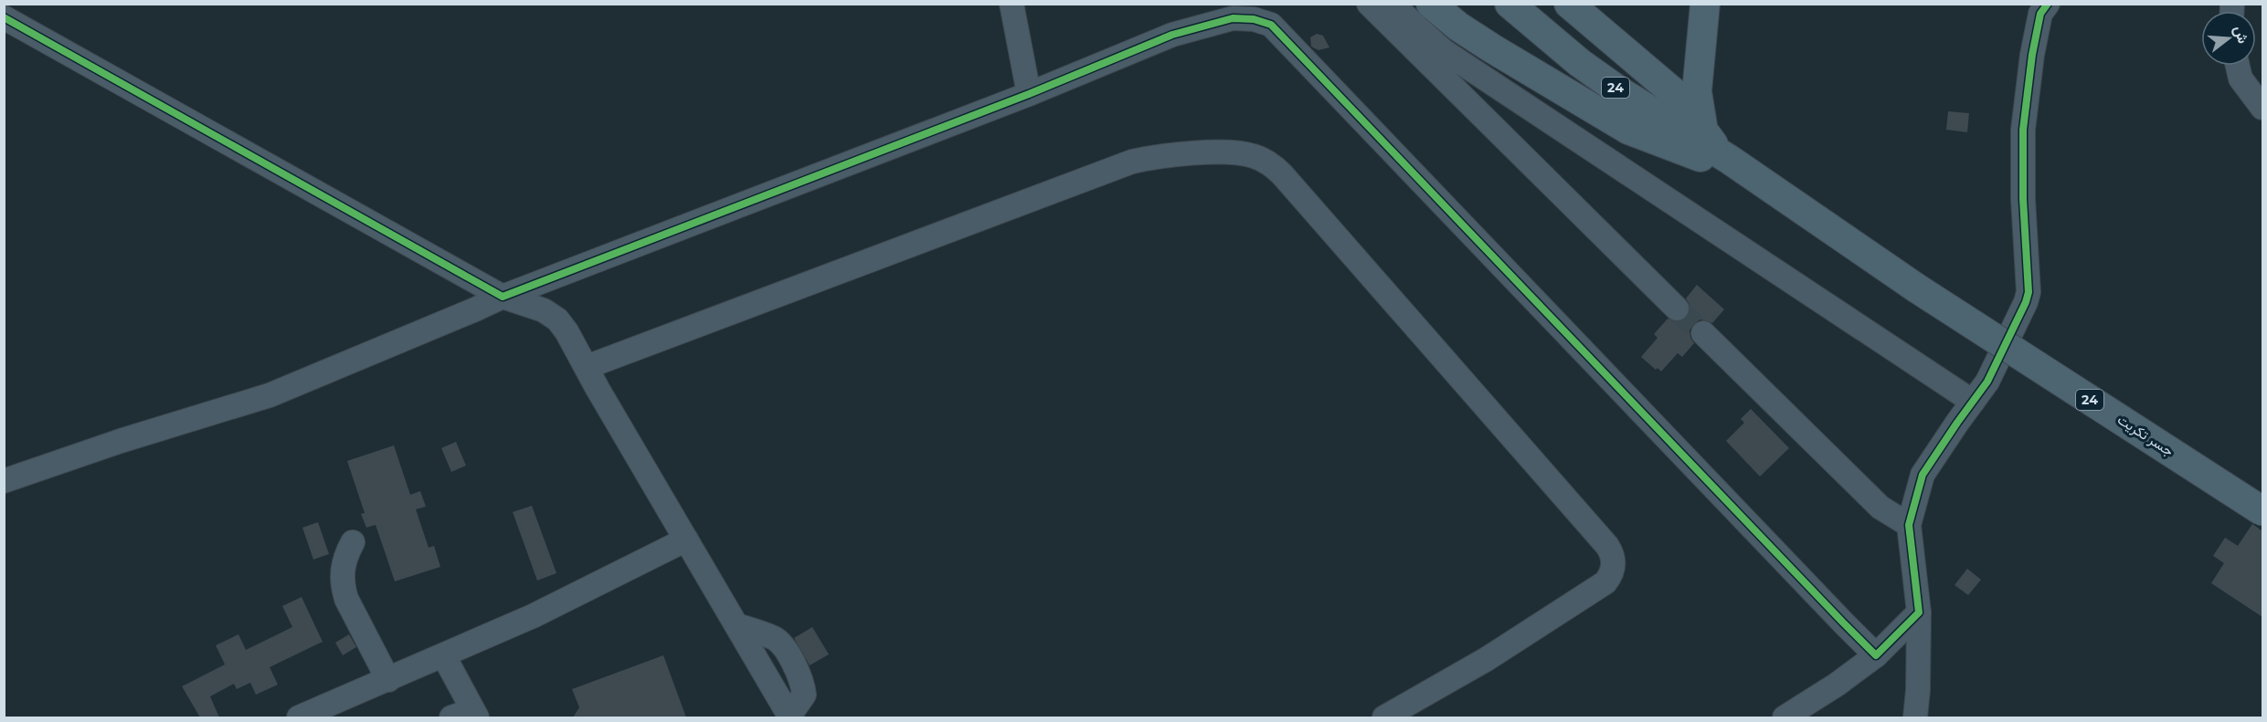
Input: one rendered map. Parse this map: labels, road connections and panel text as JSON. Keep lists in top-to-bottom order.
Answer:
{
  "streets": {
    "main road": ["24", "جسر تكريت"]
  },
  "crossings": [
    ["24", "جسر تكريت"]
  ],
  "north": "right"
}
